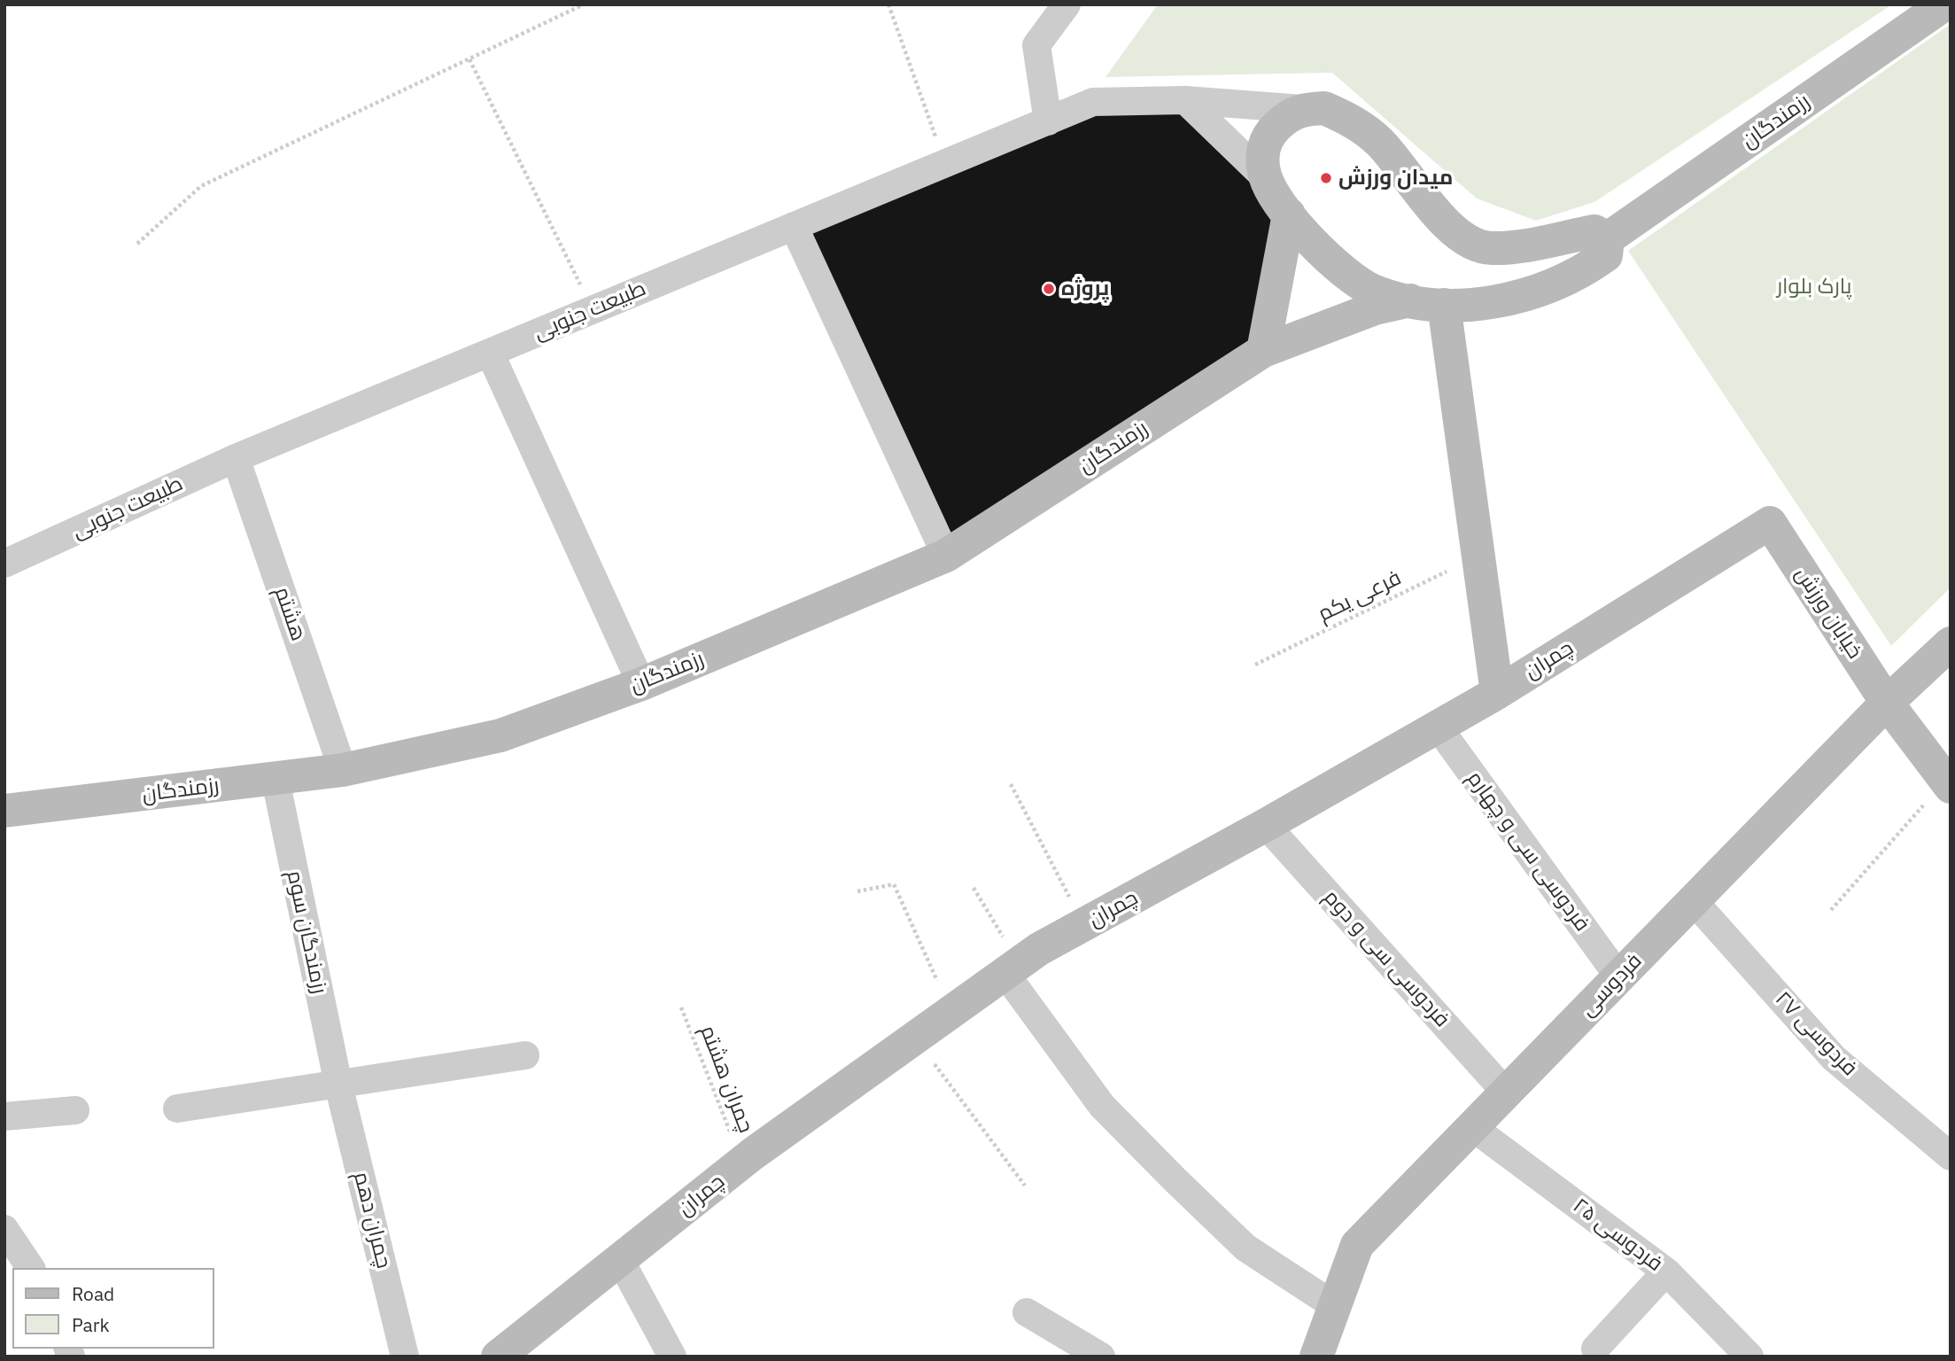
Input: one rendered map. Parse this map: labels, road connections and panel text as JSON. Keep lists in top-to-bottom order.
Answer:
{
  "streets": {
    "street": [
      "رزمندگان",
      "طبیعت جنوبی",
      "خیابان ورزش",
      "هشتم",
      "چمران",
      "فردوسی سی و چهارم",
      "رزمندگان سوم",
      "فردوسی سی و دوم",
      "فردوسی",
      "فردوسی ۲۷",
      "چمران دهم",
      "فردوسی ۲۵"
    ],
    "path": ["فرعی یکم", "چمران هشتم"]
  },
  "crossings": [
    ["رزمندگان", "هشتم"],
    ["رزمندگان", "رزمندگان سوم"],
    ["طبیعت جنوبی", "هشتم"],
    ["خیابان ورزش", "چمران"],
    ["خیابان ورزش", "فردوسی"],
    ["چمران", "فردوسی سی و چهارم"],
    ["چمران", "فردوسی سی و دوم"],
    ["چمران", "چمران هشتم"],
    ["فردوسی سی و چهارم", "فردوسی"],
    ["رزمندگان سوم", "چمران دهم"],
    ["فردوسی سی و دوم", "فردوسی"],
    ["فردوسی", "فردوسی ۲۷"],
    ["فردوسی", "فردوسی ۲۵"]
  ],
  "parks": ["پارک بلوار"],
  "places": ["میدان ورزش", "پروژه"],
  "legend": ["Road", "Park"]
}
